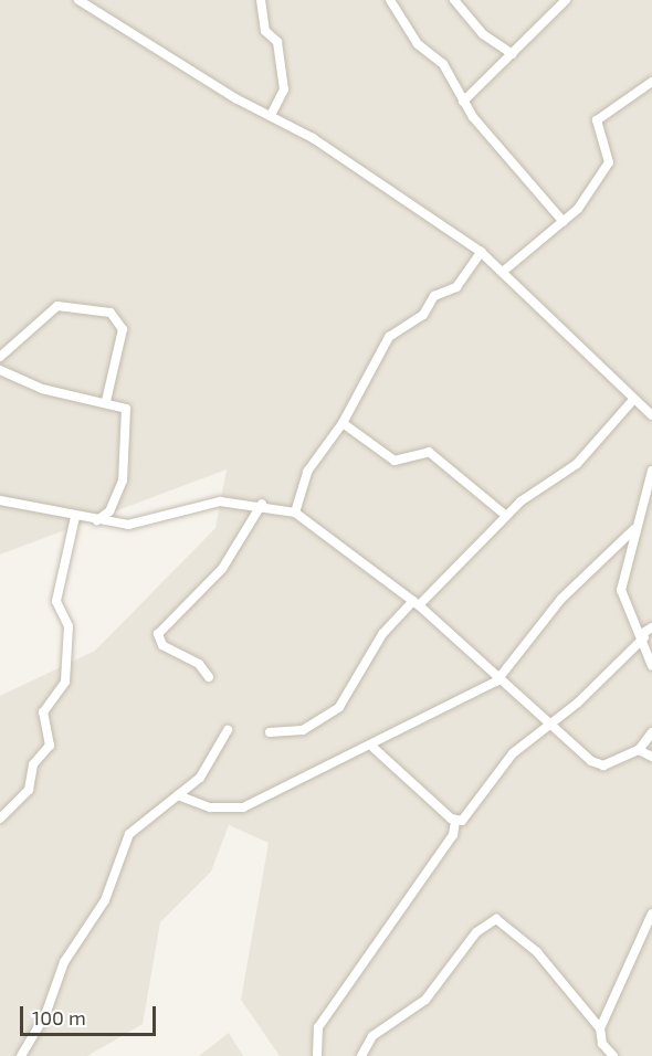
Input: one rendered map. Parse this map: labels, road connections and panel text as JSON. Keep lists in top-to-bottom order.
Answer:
{
  "scale_bar": "100 m"
}
